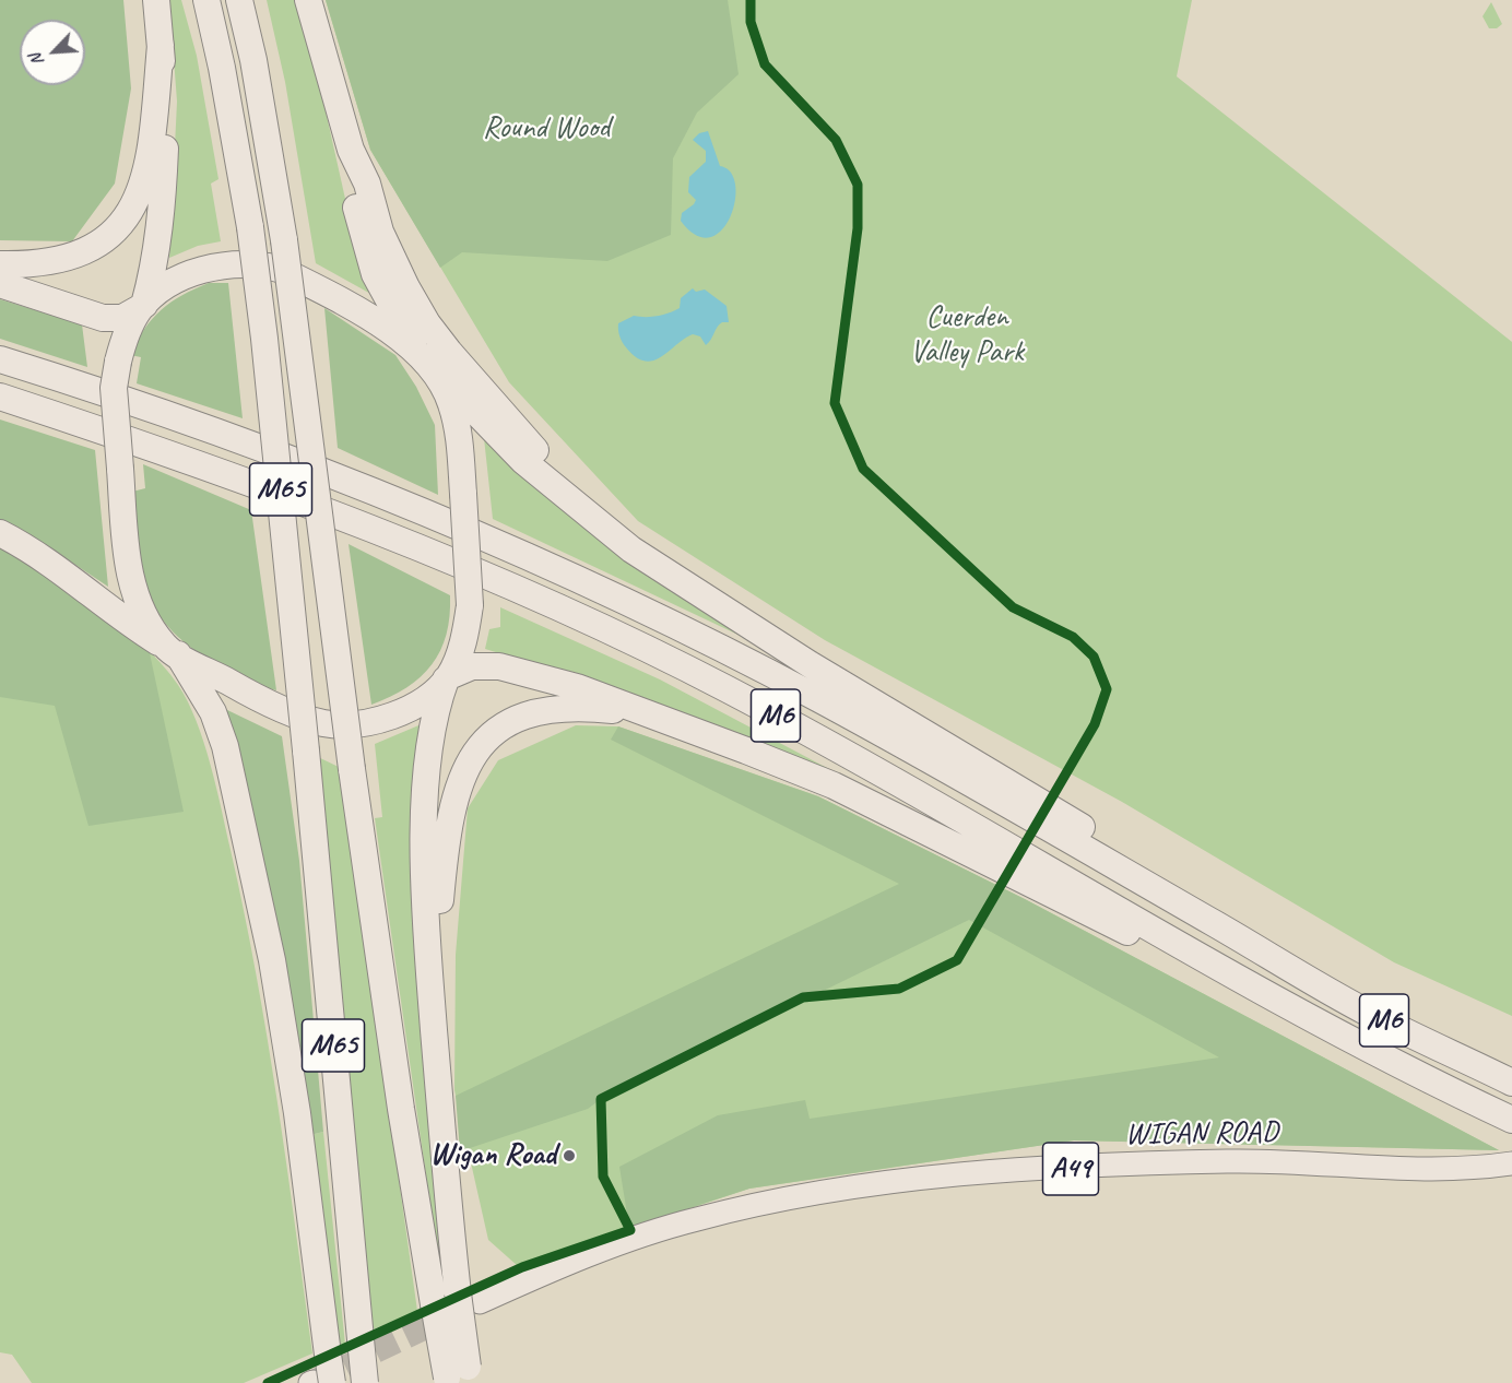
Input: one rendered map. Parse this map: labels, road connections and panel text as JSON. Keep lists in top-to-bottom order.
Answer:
{
  "streets": {
    "highway": ["M65", "M6"],
    "main road": ["WIGAN ROAD", "A49"]
  },
  "crossings": [
    ["M65", "WIGAN ROAD"]
  ],
  "parks": ["Round Wood", "Cuerden Valley Park"],
  "places": ["Wigan Road"],
  "north": "bottom left"
}
